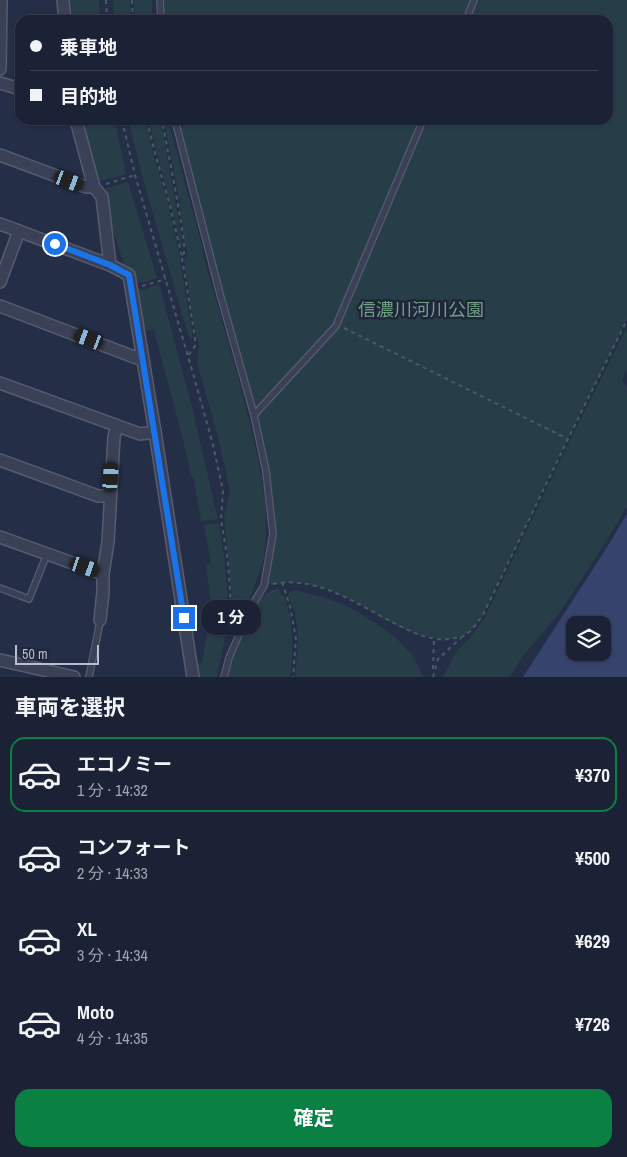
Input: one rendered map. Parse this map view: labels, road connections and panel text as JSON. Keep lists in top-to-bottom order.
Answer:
{
  "parks": ["信濃川河川公園"],
  "scale_bar": "50 m",
  "page": {
    "banner": ["乗車地", "目的地"],
    "bubble": "1 分",
    "scale": "50 m",
    "heading": "車両を選択",
    "list": [
      {
        "name": "エコノミー",
        "note": "1 分 · 14:32",
        "value": "¥370"
      },
      {
        "name": "コンフォート",
        "note": "2 分 · 14:33",
        "value": "¥500"
      },
      {
        "name": "XL",
        "note": "3 分 · 14:34",
        "value": "¥629"
      },
      {
        "name": "Moto",
        "note": "4 分 · 14:35",
        "value": "¥726"
      }
    ],
    "buttons": "確定"
  }
}
